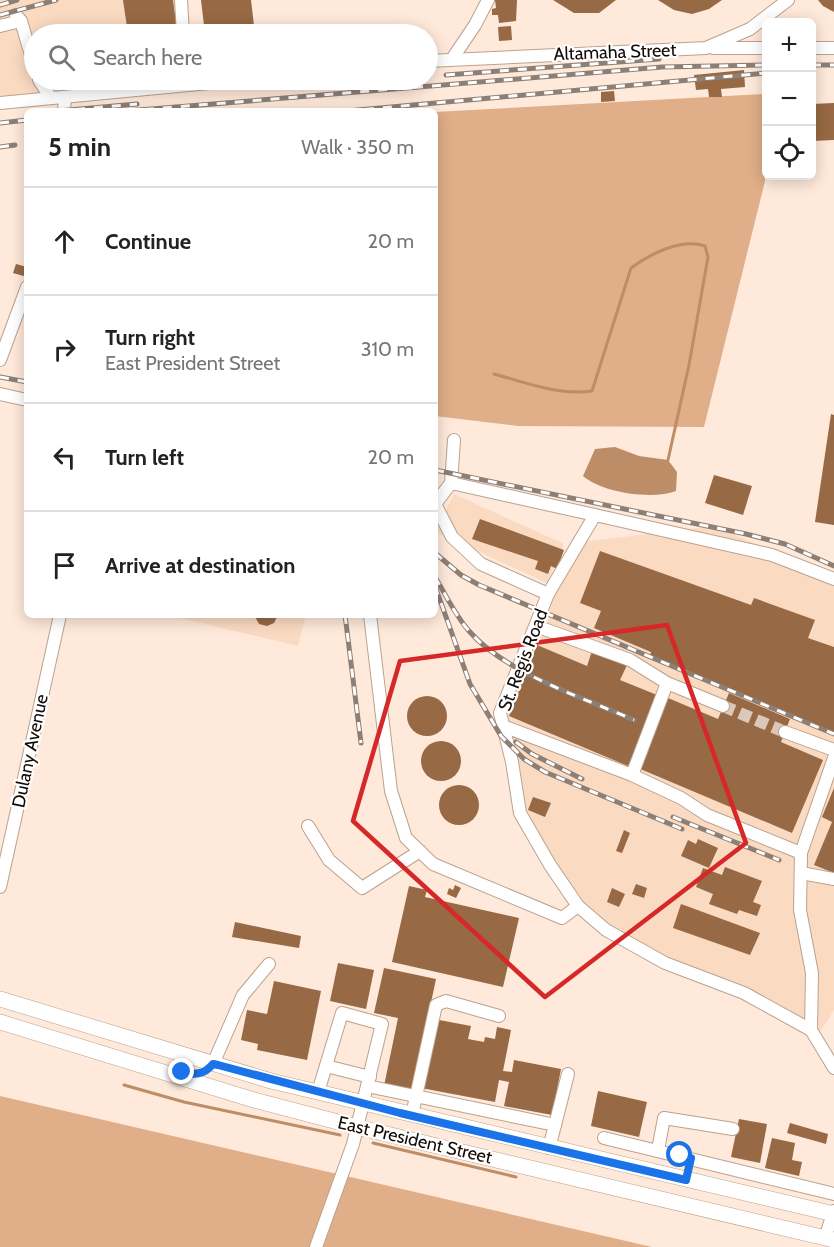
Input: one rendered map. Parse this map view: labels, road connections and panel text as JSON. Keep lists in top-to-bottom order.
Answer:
{
  "streets": {
    "main road": ["East President Street"],
    "street": ["Altamaha Street", "St. Regis Road", "Dulany Avenue"]
  },
  "page": {
    "map_buttons": ["+", "−"],
    "search": "Search here",
    "heading": ["5 min", "Walk · 350 m"],
    "list": [
      ["Continue", "20 m"],
      ["Turn right", "East President Street", "310 m"],
      ["Turn left", "20 m"],
      "Arrive at destination"
    ]
  }
}
